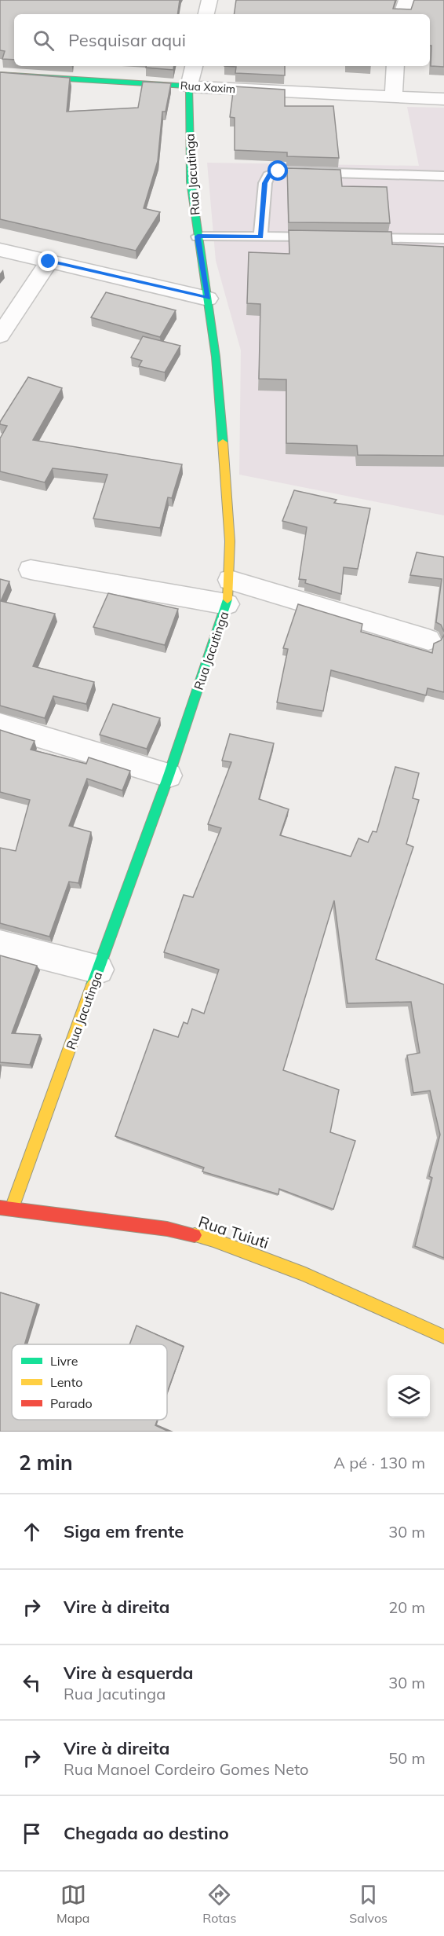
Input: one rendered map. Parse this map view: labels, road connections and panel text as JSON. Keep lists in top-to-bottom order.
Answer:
{
  "streets": {
    "street": ["Rua Xaxim", "Rua Jacutinga", "Rua Tuiuti"]
  },
  "crossings": [
    ["Rua Xaxim", "Rua Jacutinga"],
    ["Rua Jacutinga", "Rua Tuiuti"]
  ],
  "legend": ["Livre", "Lento", "Parado"],
  "page": {
    "search": "Pesquisar aqui",
    "heading": ["2 min", "A pé · 130 m"],
    "list": [
      ["Siga em frente", "30 m"],
      ["Vire à direita", "20 m"],
      ["Vire à esquerda", "Rua Jacutinga", "30 m"],
      ["Vire à direita", "Rua Manoel Cordeiro Gomes Neto", "50 m"],
      "Chegada ao destino"
    ],
    "nav": ["Mapa", "Rotas", "Salvos"]
  }
}
